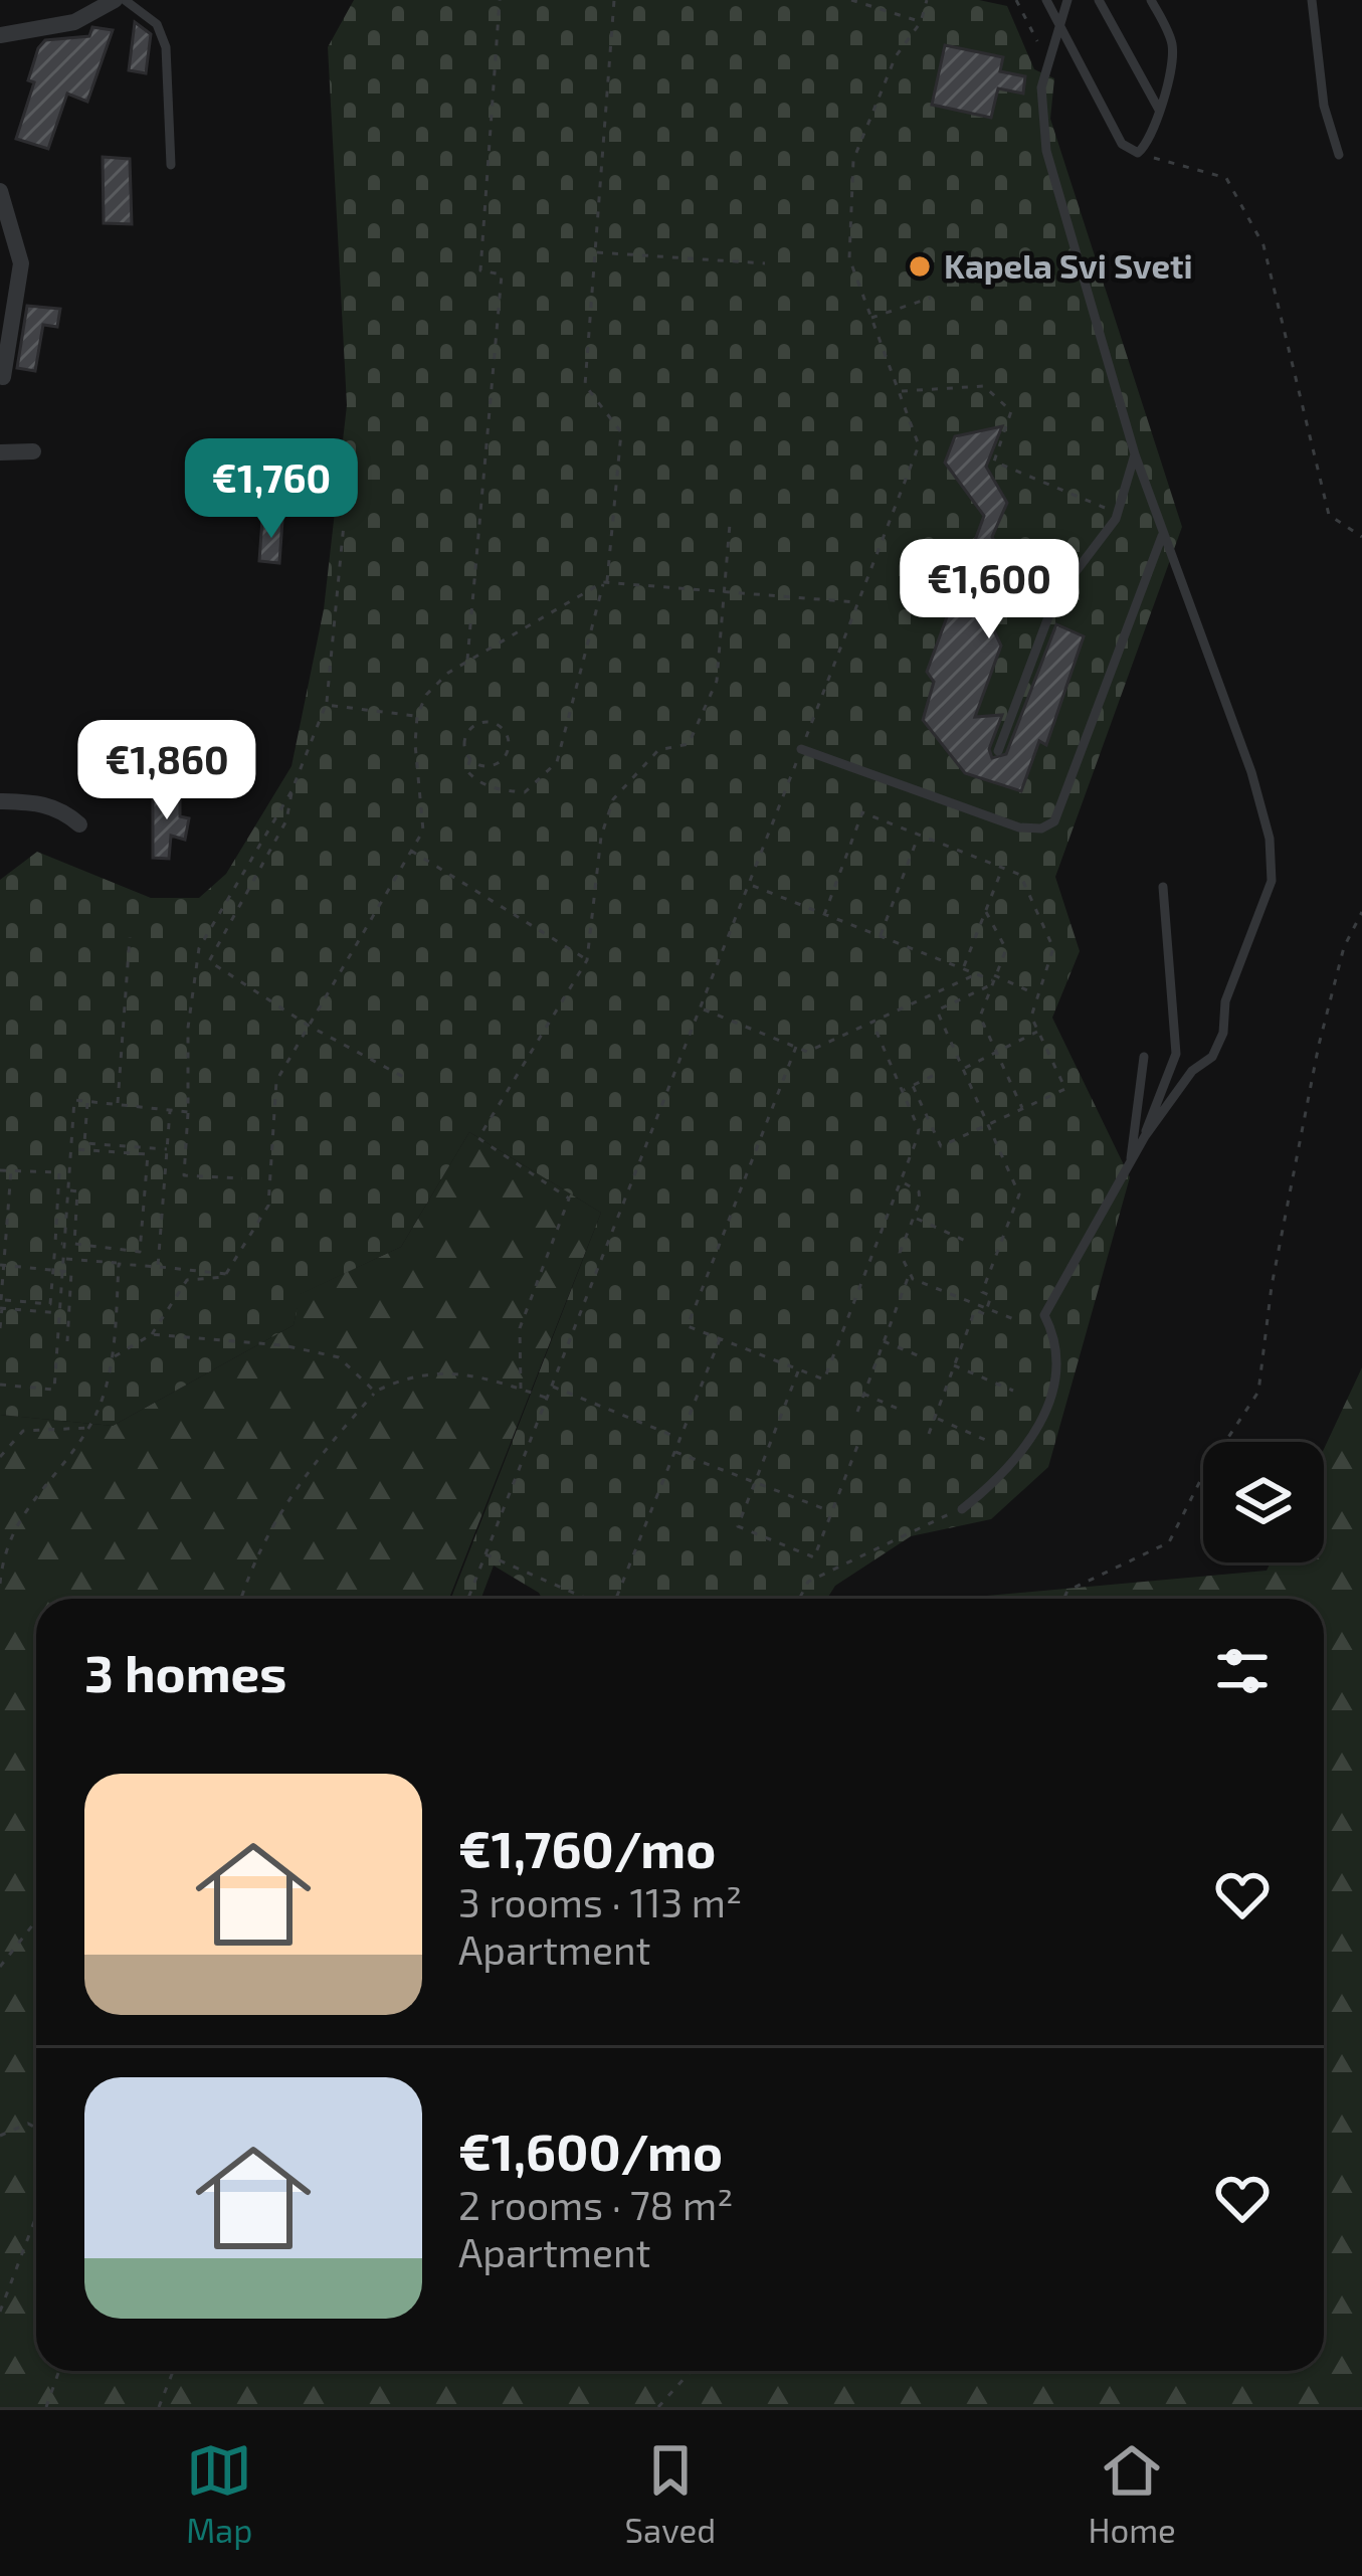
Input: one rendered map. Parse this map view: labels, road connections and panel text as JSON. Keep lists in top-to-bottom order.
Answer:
{
  "places": ["Kapela Svi Sveti"],
  "page": {
    "price": ["€1,760", "€1,600", "€1,860"],
    "heading": "3 homes",
    "list": [
      {
        "name": "€1,760/mo",
        "note": "3 rooms · 113 m² · Apartment"
      },
      {
        "name": "€1,600/mo",
        "note": "2 rooms · 78 m² · Apartment"
      }
    ],
    "tabs": ["Map", "Saved", "Home"]
  }
}
